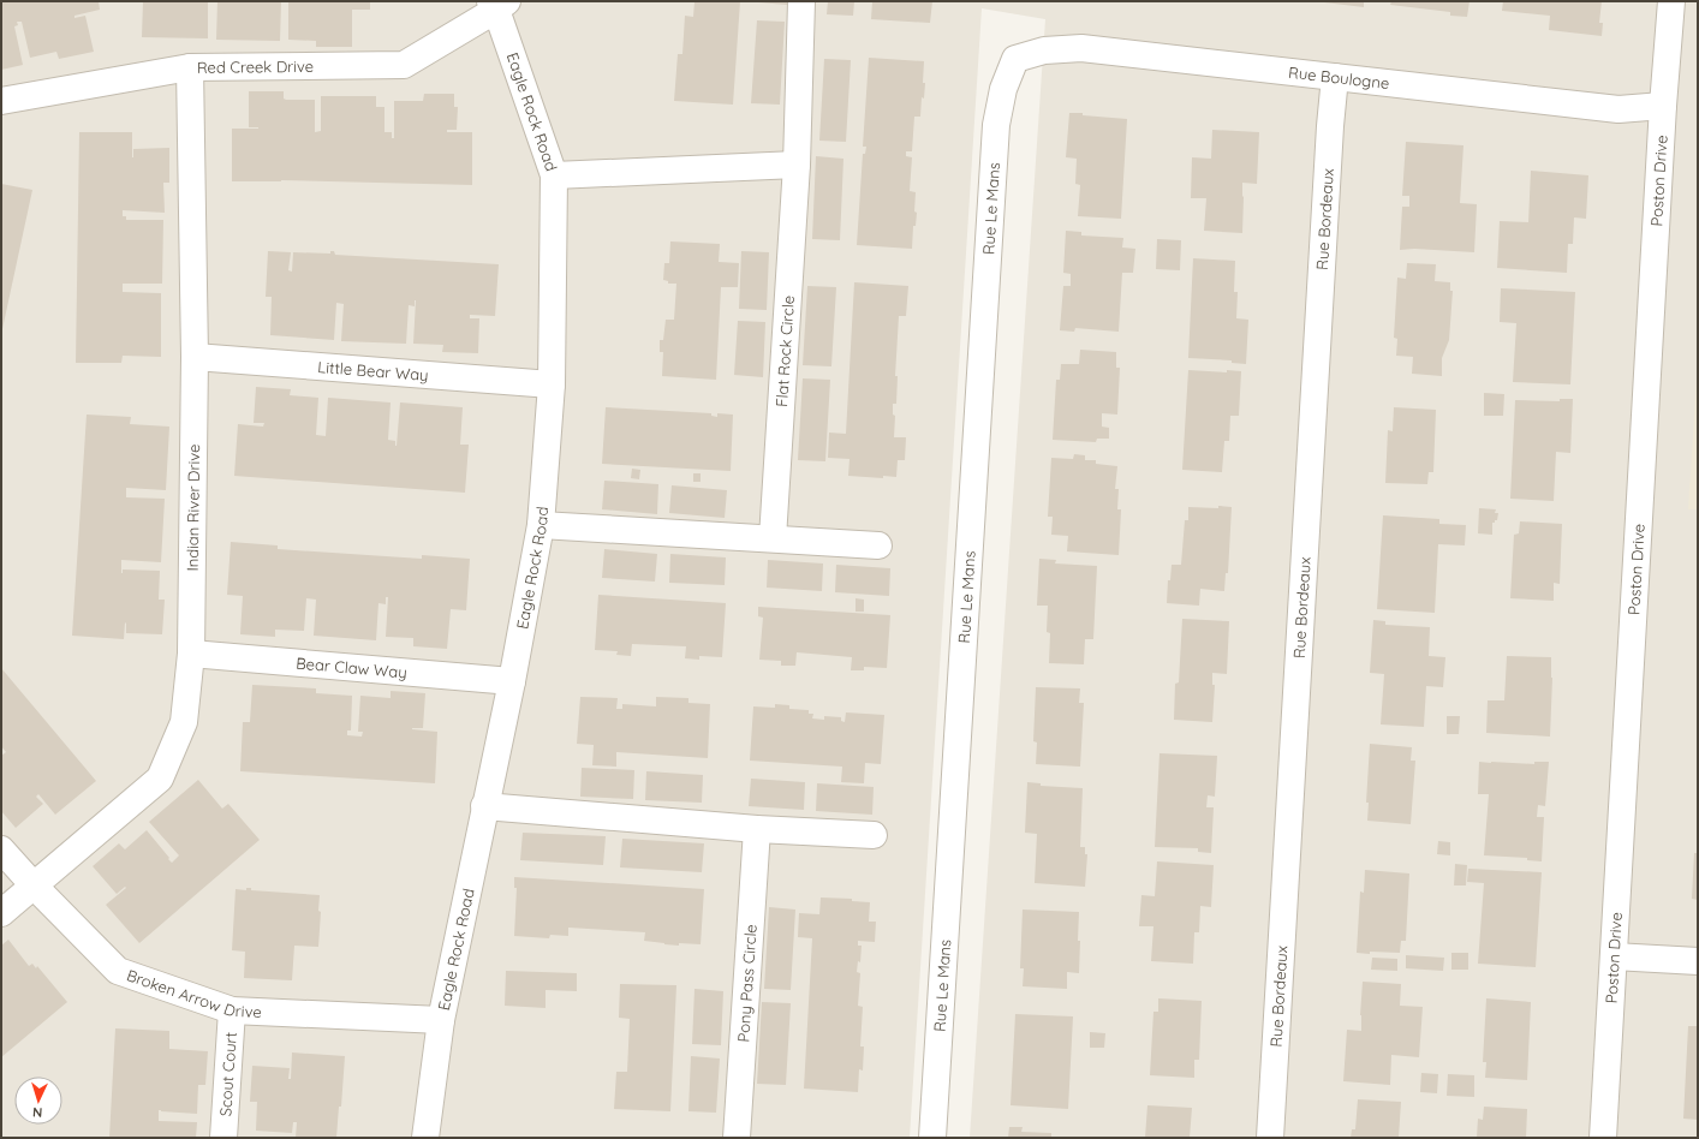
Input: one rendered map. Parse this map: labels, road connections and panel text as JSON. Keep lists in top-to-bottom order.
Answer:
{
  "streets": {
    "street": [
      "Red Creek Drive",
      "Rue Boulogne",
      "Eagle Rock Road",
      "Poston Drive",
      "Rue Le Mans",
      "Rue Bordeaux",
      "Flat Rock Circle",
      "Little Bear Way",
      "Indian River Drive",
      "Bear Claw Way",
      "Pony Pass Circle",
      "Broken Arrow Drive",
      "Scout Court"
    ]
  },
  "crossings": [
    ["Red Creek Drive", "Eagle Rock Road"],
    ["Red Creek Drive", "Indian River Drive"],
    ["Rue Boulogne", "Poston Drive"],
    ["Rue Boulogne", "Rue Le Mans"],
    ["Rue Boulogne", "Rue Bordeaux"],
    ["Eagle Rock Road", "Little Bear Way"],
    ["Eagle Rock Road", "Bear Claw Way"],
    ["Eagle Rock Road", "Broken Arrow Drive"],
    ["Little Bear Way", "Indian River Drive"],
    ["Indian River Drive", "Bear Claw Way"],
    ["Indian River Drive", "Broken Arrow Drive"],
    ["Broken Arrow Drive", "Scout Court"]
  ],
  "north": "bottom"
}
